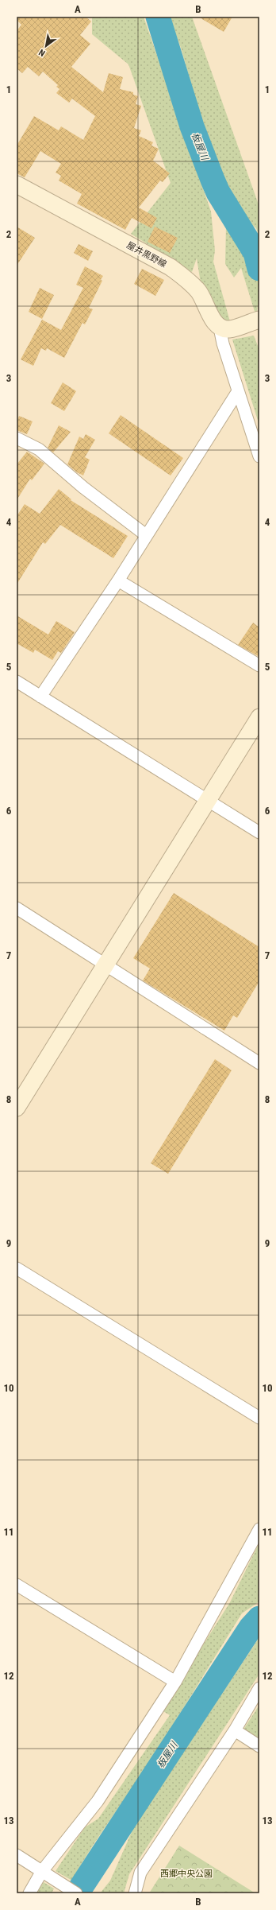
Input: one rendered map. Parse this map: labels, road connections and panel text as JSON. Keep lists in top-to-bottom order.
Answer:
{
  "streets": {
    "street": ["屋井黒野線"]
  },
  "water": ["板屋川"],
  "parks": ["西郷中央公園"],
  "north": "bottom left",
  "grid": {
    "columns": ["A", "B"],
    "rows": [
      "1",
      "2",
      "3",
      "4",
      "5",
      "6",
      "7",
      "8",
      "9",
      "10",
      "11",
      "12",
      "13"
    ]
  }
}
